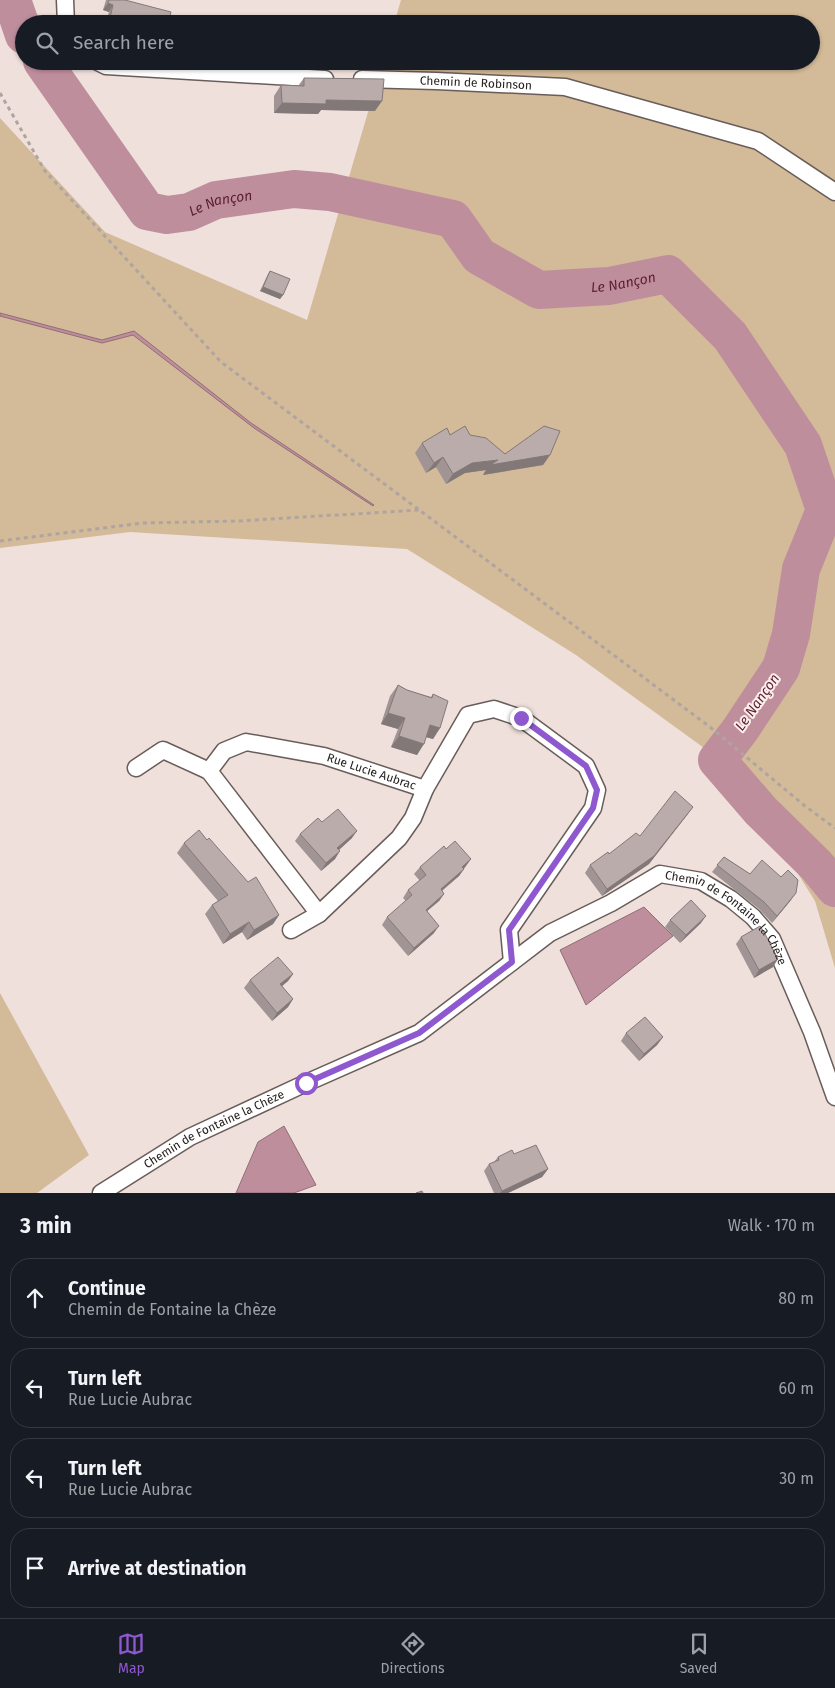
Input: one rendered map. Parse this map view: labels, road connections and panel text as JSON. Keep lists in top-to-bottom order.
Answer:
{
  "streets": {
    "street": ["Chemin de Robinson", "Rue Lucie Aubrac", "Chemin de Fontaine la Chèze"]
  },
  "crossings": [
    ["Rue Lucie Aubrac", "Chemin de Fontaine la Chèze"]
  ],
  "water": ["Le Nançon"],
  "page": {
    "search": "Search here",
    "heading": ["3 min", "Walk · 170 m"],
    "list": [
      ["Continue", "Chemin de Fontaine la Chèze", "80 m"],
      ["Turn left", "Rue Lucie Aubrac", "60 m"],
      ["Turn left", "Rue Lucie Aubrac", "30 m"],
      "Arrive at destination"
    ],
    "nav": ["Map", "Directions", "Saved"]
  }
}
